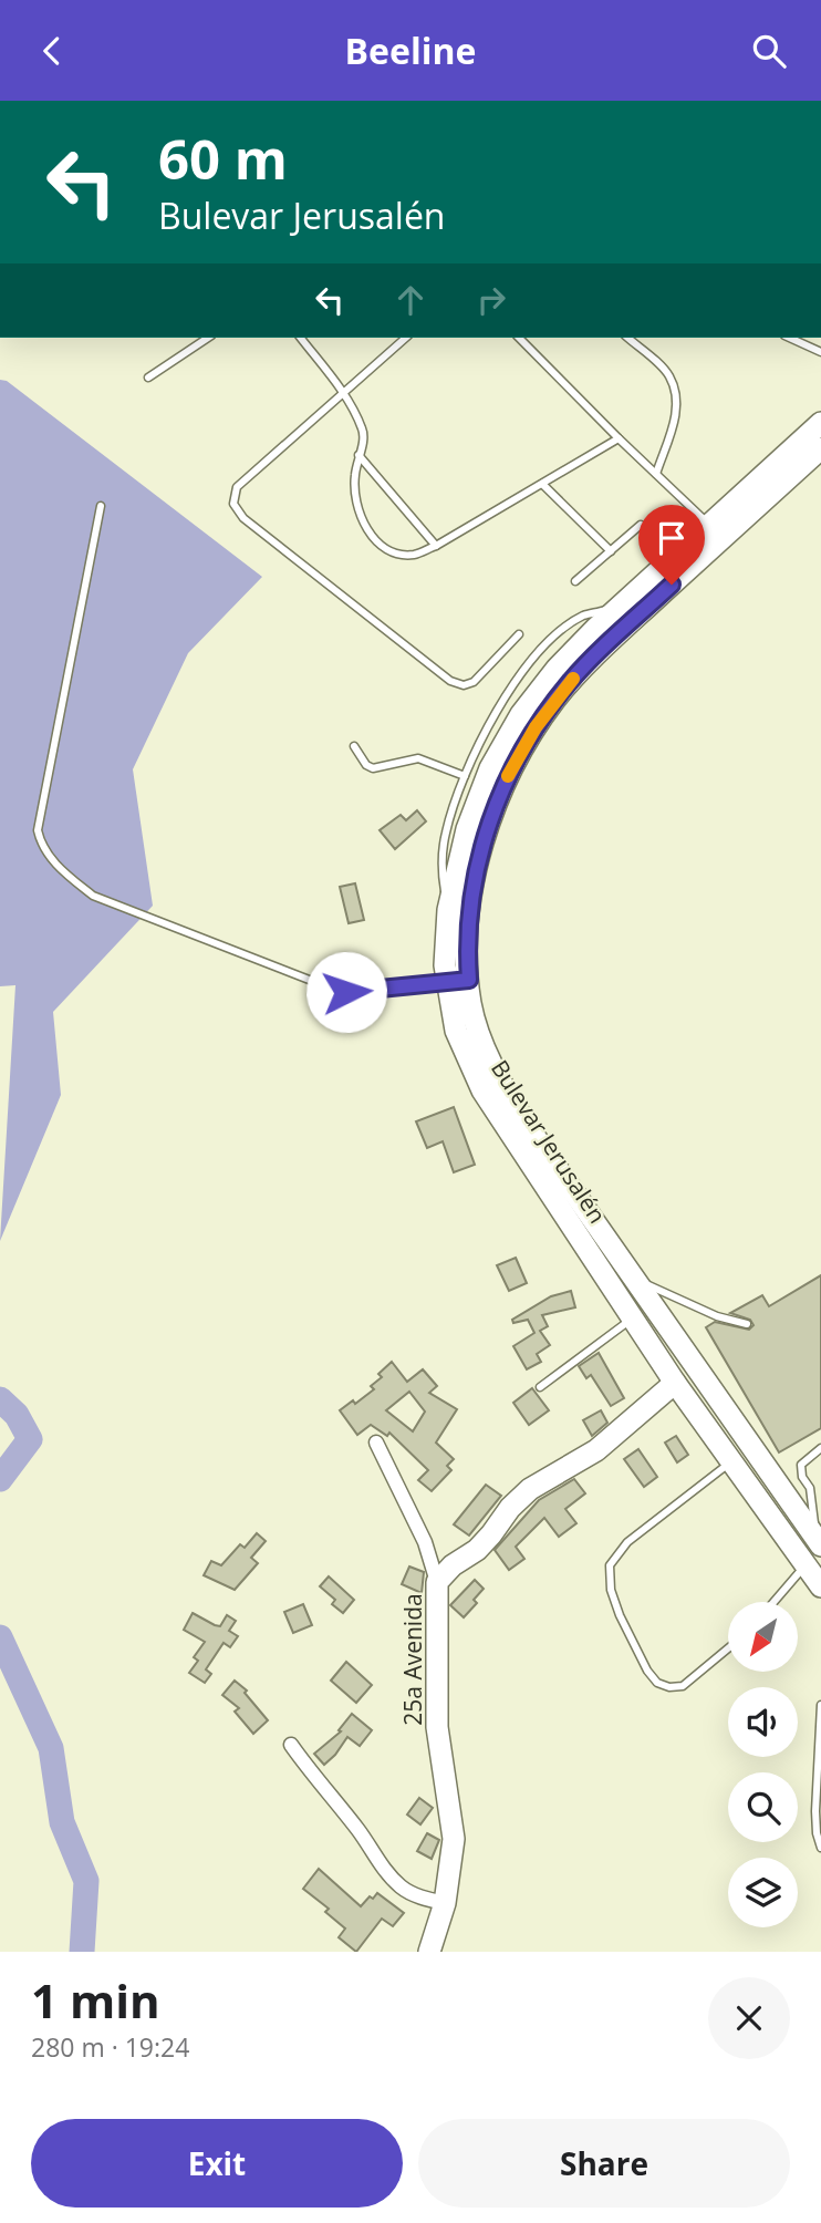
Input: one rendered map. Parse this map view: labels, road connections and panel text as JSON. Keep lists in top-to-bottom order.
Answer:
{
  "streets": {
    "main road": ["Bulevar Jerusalén", "25a Avenida"]
  },
  "crossings": [
    ["Bulevar Jerusalén", "25a Avenida"]
  ],
  "north": "bottom left",
  "page": {
    "header": "Beeline",
    "turn": ["60 m", "Bulevar Jerusalén"],
    "heading": ["1 min", "280 m · 19:24"],
    "buttons": ["Exit", "Share"]
  }
}
